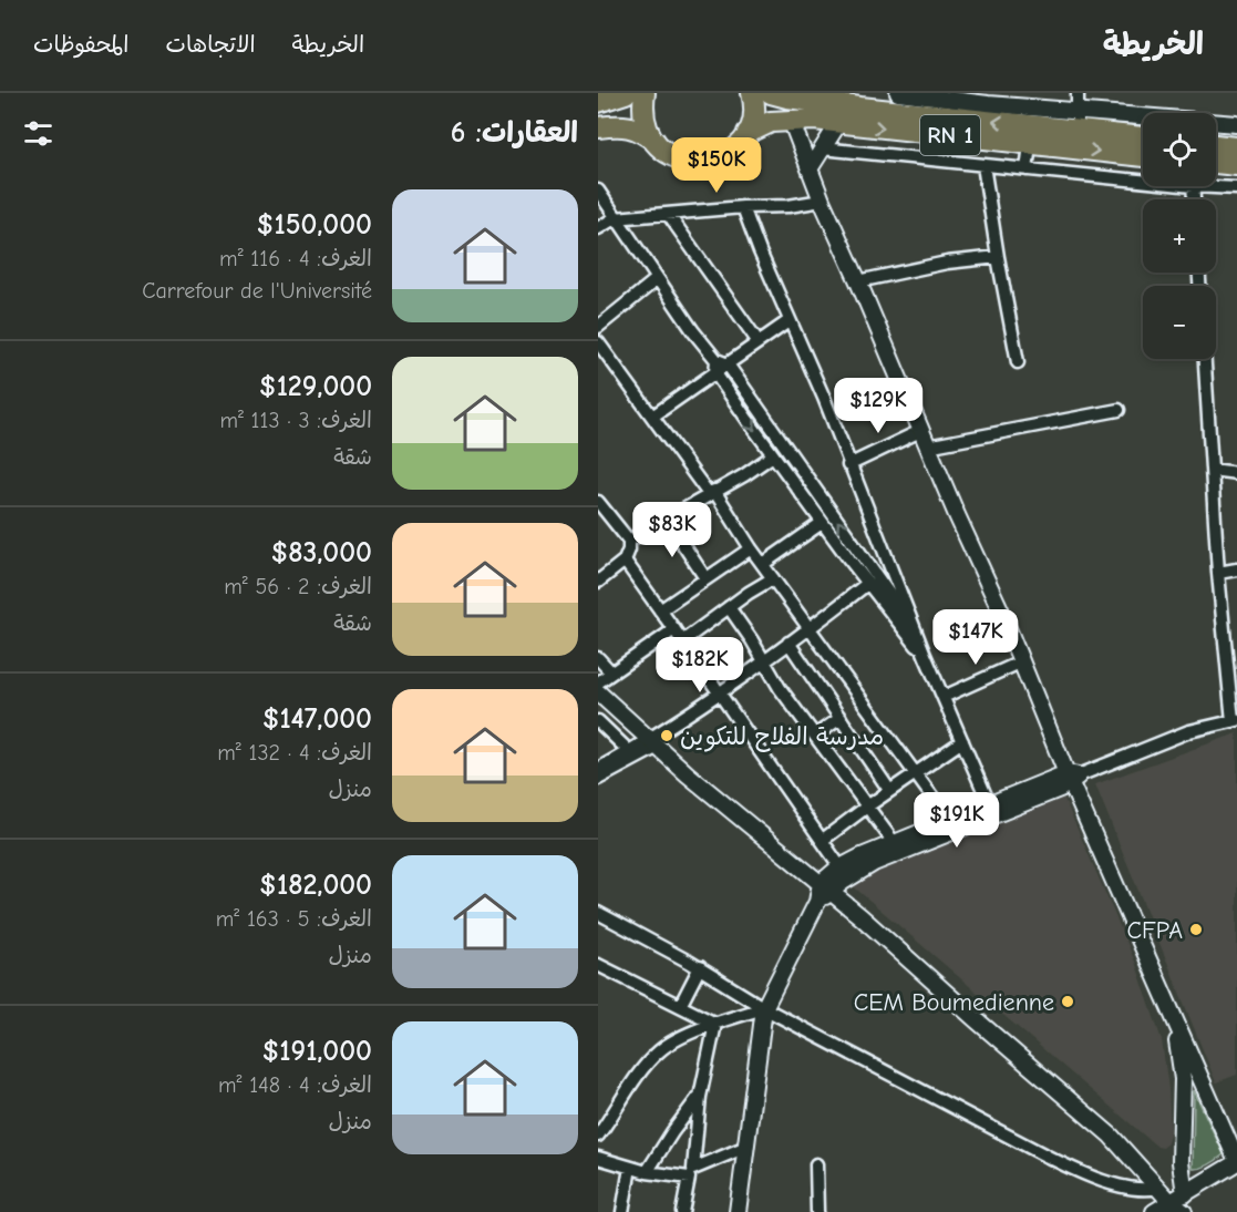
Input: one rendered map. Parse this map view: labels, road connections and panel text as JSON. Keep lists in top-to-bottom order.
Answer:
{
  "streets": {
    "highway": ["RN 1"]
  },
  "places": ["مدرسة الفلاح للتكوين", "CFPA", "CEM Boumedienne"],
  "page": {
    "header": "الخريطة",
    "nav": ["الخريطة", "الاتجاهات", "المحفوظات"],
    "heading": "العقارات: 6",
    "map_buttons": ["+", "−"],
    "price": [
      "$150K",
      "$129K",
      "$83K",
      "$147K",
      "$182K",
      "$191K"
    ],
    "list": [
      {
        "name": "$150,000",
        "note": "الغرف: 4 · 116 m² · Carrefour de l'Université"
      },
      {
        "name": "$129,000",
        "note": "الغرف: 3 · 113 m² · شقة"
      },
      {
        "name": "$83,000",
        "note": "الغرف: 2 · 56 m² · شقة"
      },
      {
        "name": "$147,000",
        "note": "الغرف: 4 · 132 m² · منزل"
      },
      {
        "name": "$182,000",
        "note": "الغرف: 5 · 163 m² · منزل"
      },
      {
        "name": "$191,000",
        "note": "الغرف: 4 · 148 m² · منزل"
      }
    ]
  }
}
